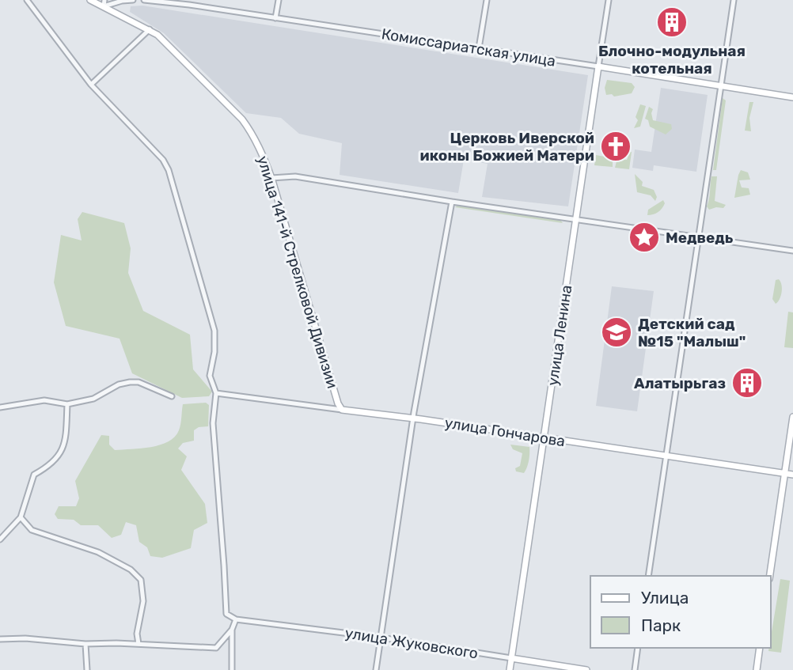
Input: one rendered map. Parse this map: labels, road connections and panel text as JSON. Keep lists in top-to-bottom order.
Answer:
{
  "streets": {
    "street": [
      "Комиссариатская улица",
      "улица 141-й Стрелковой Дивизии",
      "улица Ленина",
      "улица Гончарова",
      "улица Жуковского"
    ]
  },
  "crossings": [
    ["Комиссариатская улица", "улица Ленина"],
    ["улица 141-й Стрелковой Дивизии", "улица Гончарова"],
    ["улица Ленина", "улица Гончарова"],
    ["улица Ленина", "улица Жуковского"]
  ],
  "places": {
    "building": ["Блочно-модульная котельная", "Алатырьгаз"],
    "church": ["Церковь Иверской иконы Божией Матери"],
    "place": ["Медведь"],
    "school or university": ["Детский сад №15 \"Малыш\""]
  },
  "legend": ["Улица", "Парк"]
}
